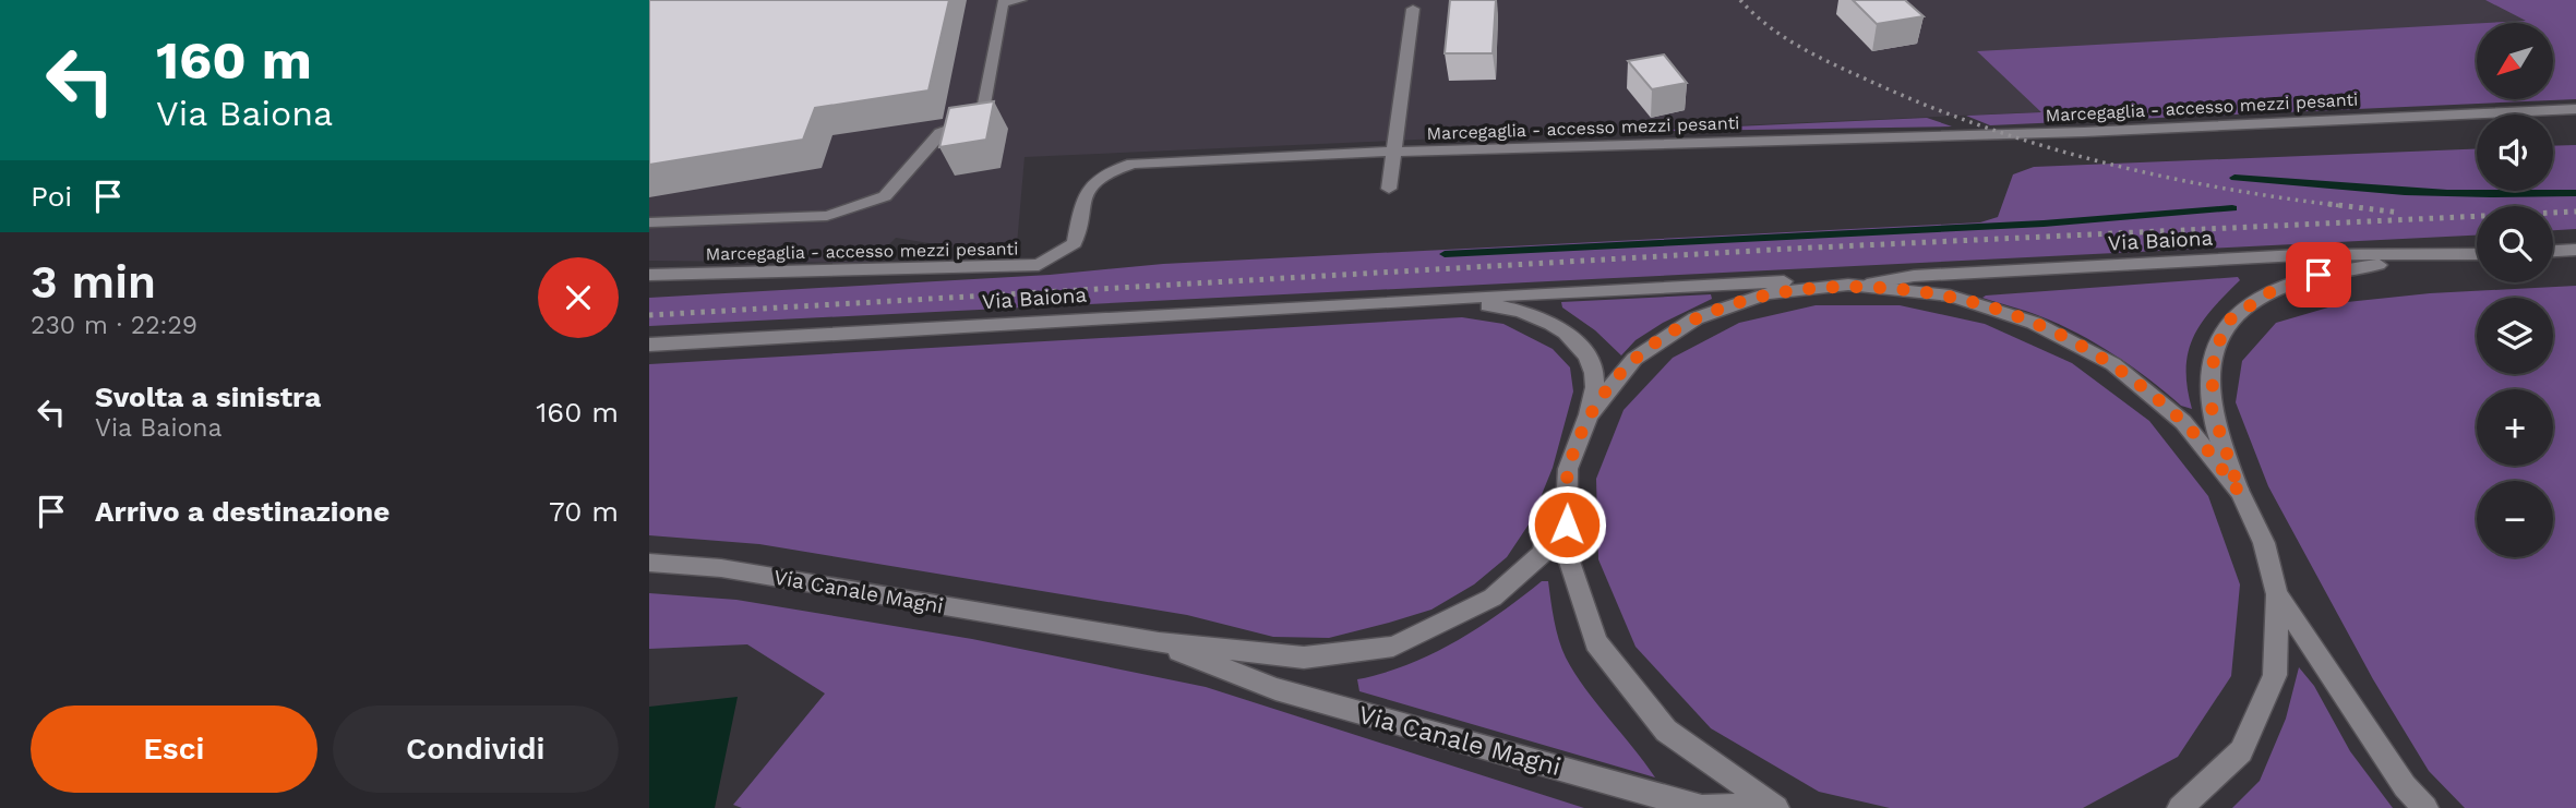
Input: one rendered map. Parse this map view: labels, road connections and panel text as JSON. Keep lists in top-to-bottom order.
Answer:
{
  "streets": {
    "main road": ["Marcegaglia - accesso mezzi pesanti", "Via Baiona", "Via Canale Magni"]
  },
  "crossings": [
    ["Via Baiona", "Via Canale Magni"]
  ],
  "north": "bottom left",
  "page": {
    "turn": ["160 m", "Via Baiona"],
    "map_buttons": ["+", "−"],
    "then": "Poi",
    "heading": ["3 min", "230 m · 22:29"],
    "list": [
      {
        "name": "Svolta a sinistra",
        "note": "Via Baiona",
        "value": "160 m"
      },
      {
        "name": "Arrivo a destinazione",
        "value": "70 m"
      }
    ],
    "buttons": ["Esci", "Condividi"]
  }
}
